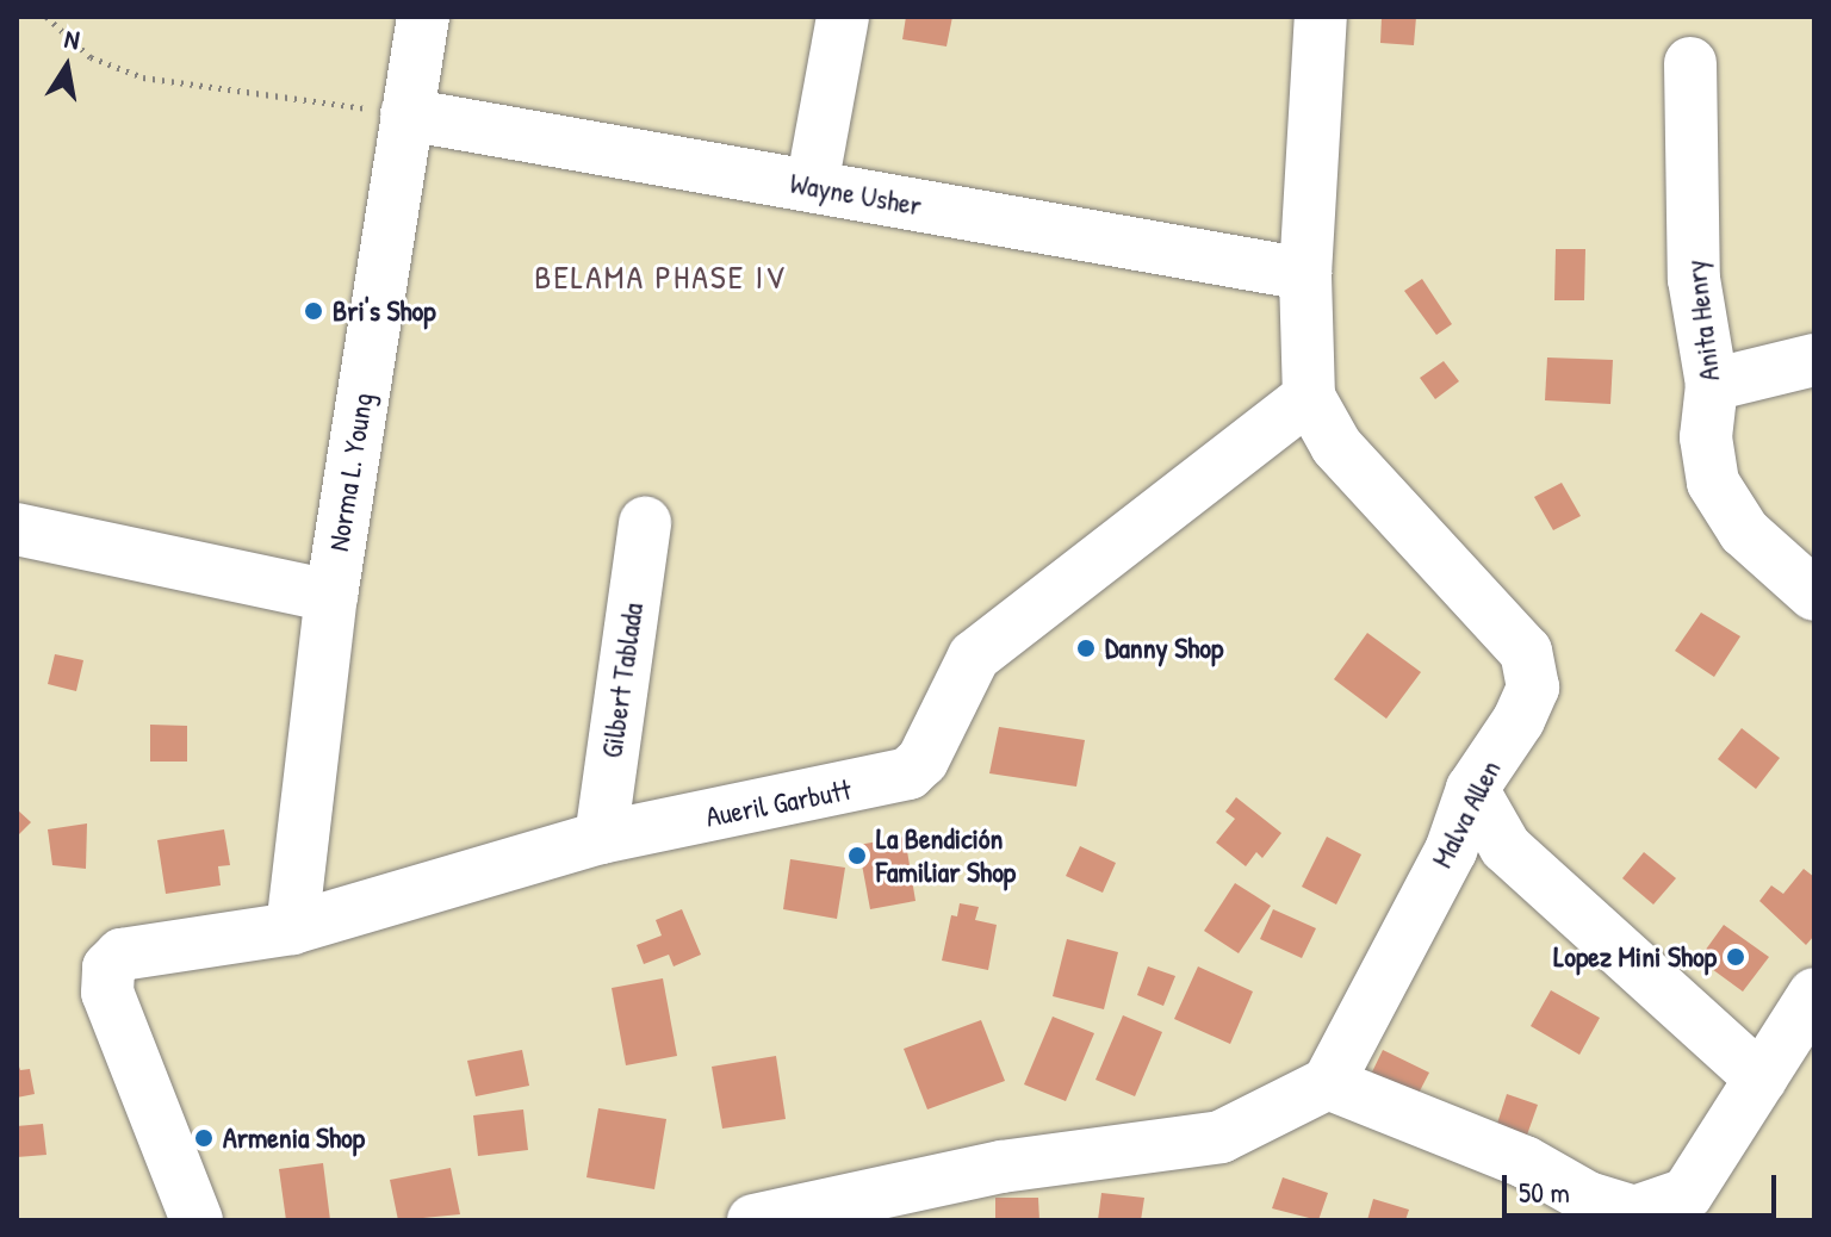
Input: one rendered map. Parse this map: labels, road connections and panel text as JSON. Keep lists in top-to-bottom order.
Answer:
{
  "streets": {
    "street": [
      "Wayne Usher",
      "Anita Henry",
      "Norma L. Young",
      "Gilbert Tablada",
      "Aueril Garbutt",
      "Malva Allen"
    ]
  },
  "crossings": [
    ["Wayne Usher", "Norma L. Young"],
    ["Wayne Usher", "Malva Allen"],
    ["Norma L. Young", "Aueril Garbutt"],
    ["Gilbert Tablada", "Aueril Garbutt"],
    ["Aueril Garbutt", "Malva Allen"]
  ],
  "districts": ["BELAMA PHASE IV"],
  "places": [
    "Bri's Shop",
    "Danny Shop",
    "La Bendición Familiar Shop",
    "Lopez Mini Shop",
    "Armenia Shop"
  ],
  "scale_bar": "50 m",
  "north": "top"
}
